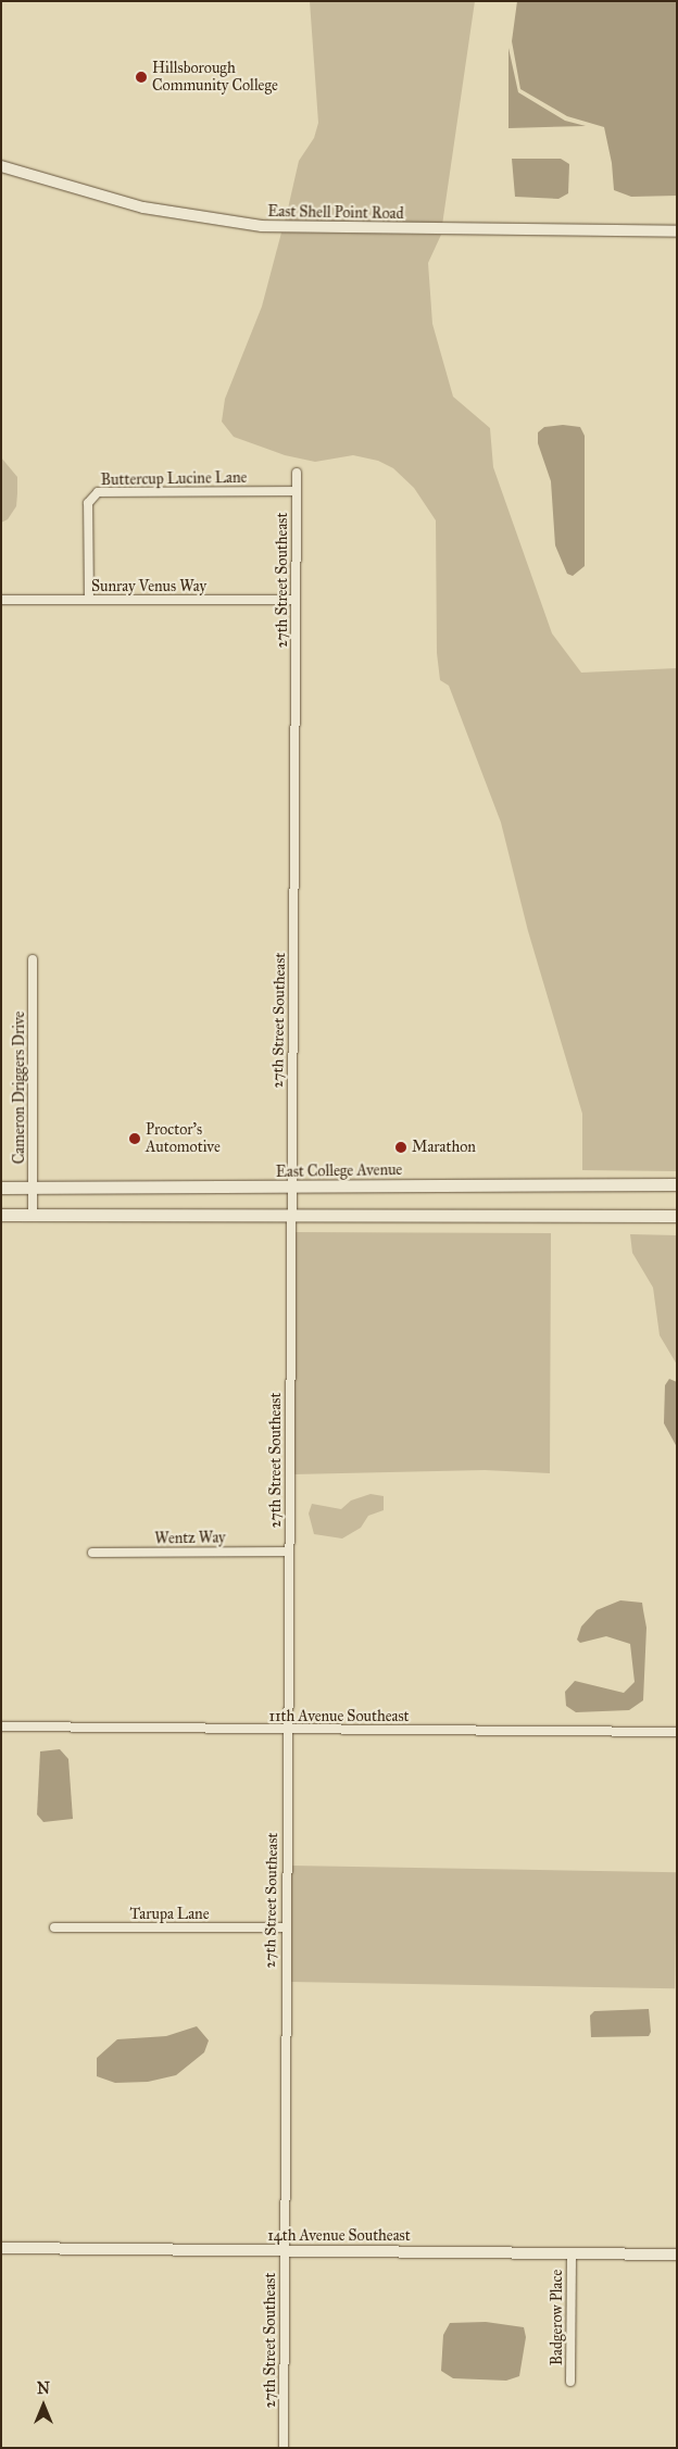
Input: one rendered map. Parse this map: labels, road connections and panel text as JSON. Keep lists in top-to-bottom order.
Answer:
{
  "streets": {
    "main road": ["East College Avenue"],
    "street": [
      "East Shell Point Road",
      "Buttercup Lucine Lane",
      "27th Street Southeast",
      "Sunray Venus Way",
      "Cameron Driggers Drive",
      "Wentz Way",
      "11th Avenue Southeast",
      "Tarupa Lane",
      "14th Avenue Southeast",
      "Badgerow Place"
    ]
  },
  "crossings": [
    ["Buttercup Lucine Lane", "27th Street Southeast"],
    ["Buttercup Lucine Lane", "Sunray Venus Way"],
    ["27th Street Southeast", "Sunray Venus Way"],
    ["27th Street Southeast", "East College Avenue"],
    ["27th Street Southeast", "Wentz Way"],
    ["27th Street Southeast", "11th Avenue Southeast"],
    ["27th Street Southeast", "Tarupa Lane"],
    ["27th Street Southeast", "14th Avenue Southeast"],
    ["Cameron Driggers Drive", "East College Avenue"],
    ["14th Avenue Southeast", "Badgerow Place"]
  ],
  "places": ["Hillsborough Community College", "Proctor's Automotive", "Marathon"],
  "north": "top"
}
